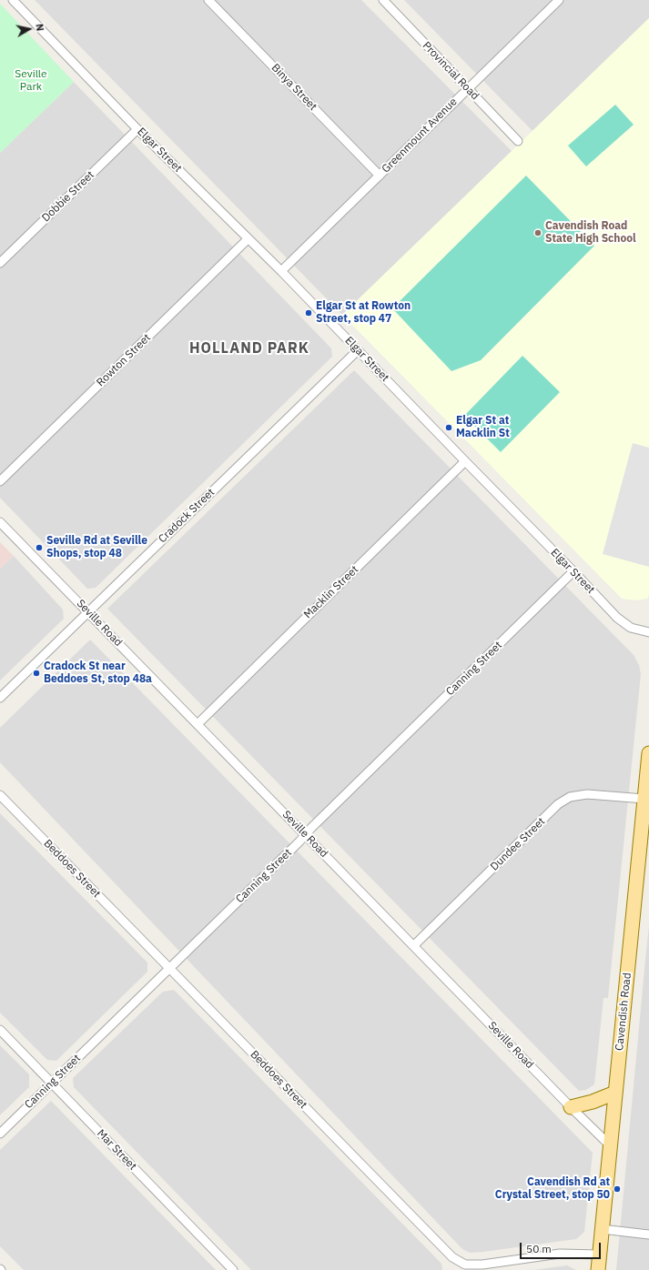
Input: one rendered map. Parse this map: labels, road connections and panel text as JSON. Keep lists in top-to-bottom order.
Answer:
{
  "streets": {
    "main road": ["Cavendish Road"],
    "street": [
      "Provincial Road",
      "Binya Street",
      "Greenmount Avenue",
      "Elgar Street",
      "Dobbie Street",
      "Rowton Street",
      "Cradock Street",
      "Macklin Street",
      "Seville Road",
      "Canning Street",
      "Dundee Street",
      "Beddoes Street",
      "Mar Street"
    ]
  },
  "crossings": [
    ["Provincial Road", "Greenmount Avenue"],
    ["Binya Street", "Greenmount Avenue"],
    ["Greenmount Avenue", "Elgar Street"],
    ["Elgar Street", "Dobbie Street"],
    ["Elgar Street", "Rowton Street"],
    ["Elgar Street", "Cradock Street"],
    ["Elgar Street", "Macklin Street"],
    ["Elgar Street", "Canning Street"],
    ["Cradock Street", "Seville Road"],
    ["Macklin Street", "Seville Road"],
    ["Seville Road", "Canning Street"],
    ["Seville Road", "Dundee Street"],
    ["Seville Road", "Cavendish Road"],
    ["Canning Street", "Beddoes Street"],
    ["Canning Street", "Mar Street"],
    ["Dundee Street", "Cavendish Road"],
    ["Beddoes Street", "Cavendish Road"]
  ],
  "districts": ["HOLLAND PARK"],
  "parks": ["Seville Park"],
  "places": [
    "Cavendish Road State High School",
    "Elgar St at Rowton Street, stop 47",
    "Elgar St at Macklin St",
    "Seville Rd at Seville Shops, stop 48",
    "Cradock St near Beddoes St, stop 48a",
    "Cavendish Rd at Crystal Street, stop 50"
  ],
  "scale_bar": "50 m",
  "north": "right"
}
